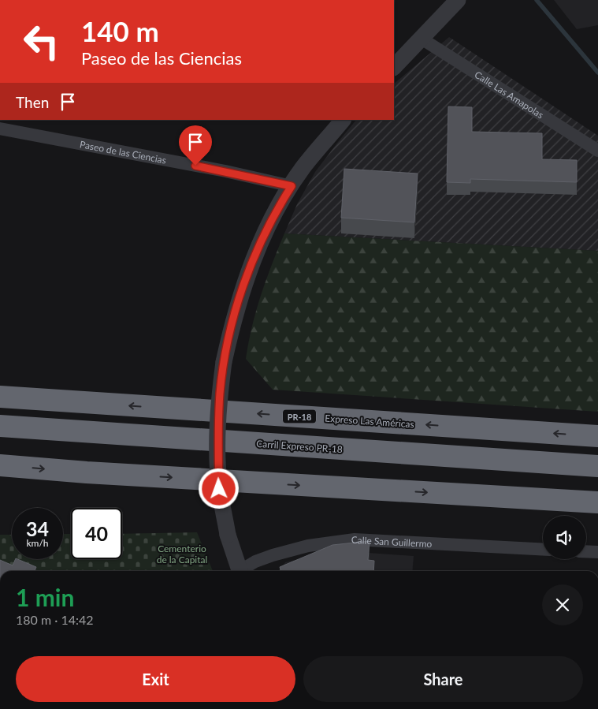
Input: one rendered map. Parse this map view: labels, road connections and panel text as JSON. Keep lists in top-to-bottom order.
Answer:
{
  "streets": {
    "highway": ["PR-18", "Expreso Las Américas", "Carril Expreso PR-18"],
    "street": ["Calle Las Amapolas", "Paseo de las Ciencias", "Calle San Guillermo"]
  },
  "parks": ["Cementerio de la Capital"],
  "page": {
    "turn": ["140 m", "Paseo de las Ciencias"],
    "then": "Then",
    "speed": "34 km/h",
    "limit": "40",
    "heading": ["1 min", "180 m · 14:42"],
    "buttons": ["Exit", "Share"]
  }
}
